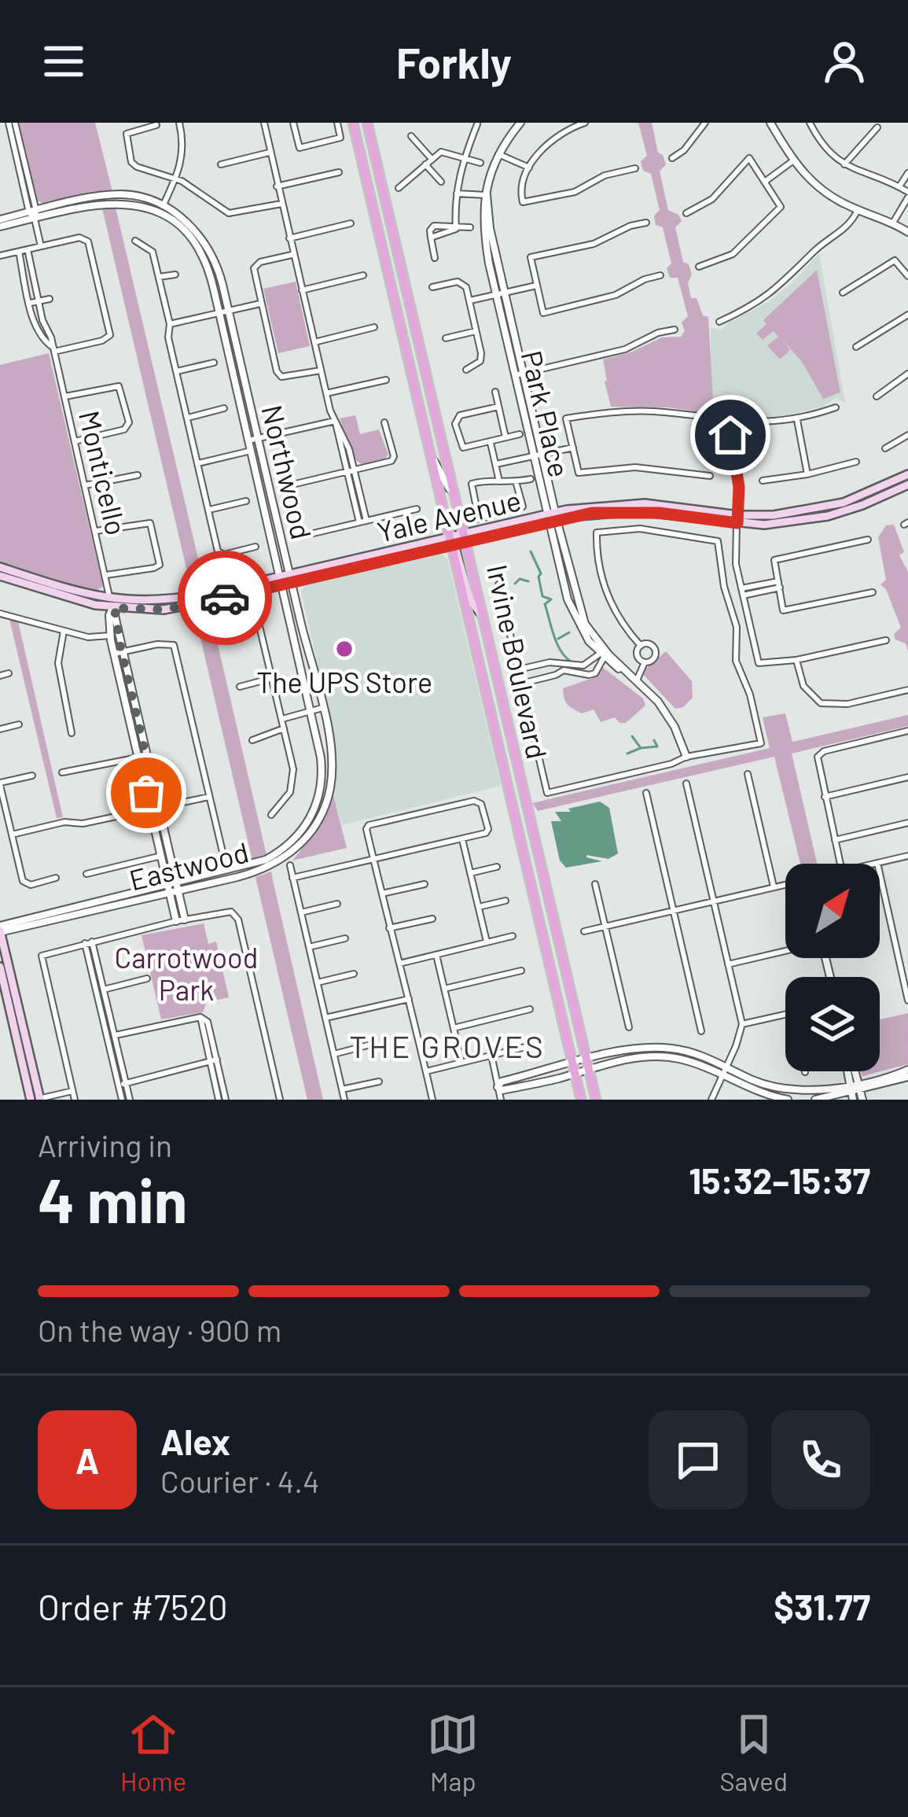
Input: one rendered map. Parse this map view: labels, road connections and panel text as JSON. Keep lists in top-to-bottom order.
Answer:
{
  "streets": {
    "main road": ["Yale Avenue", "Irvine Boulevard"],
    "street": [
      "Park Place",
      "Northwood",
      "Monticello",
      "Eastwood"
    ]
  },
  "crossings": [
    ["Park Place", "Yale Avenue"],
    ["Northwood", "Yale Avenue"],
    ["Northwood", "Eastwood"],
    ["Monticello", "Yale Avenue"],
    ["Monticello", "Eastwood"],
    ["Yale Avenue", "Irvine Boulevard"]
  ],
  "districts": ["THE GROVES"],
  "parks": ["Carrotwood Park"],
  "places": ["The UPS Store"],
  "north": "top right",
  "page": {
    "header": "Forkly",
    "heading": ["4 min", "Arriving in", "15:32–15:37"],
    "panel": [
      "Alex",
      "Courier · 4.4",
      "Order #7520",
      "$31.77"
    ],
    "bar": "On the way · 900 m",
    "round": "A",
    "tabs": ["Home", "Map", "Saved"]
  }
}
